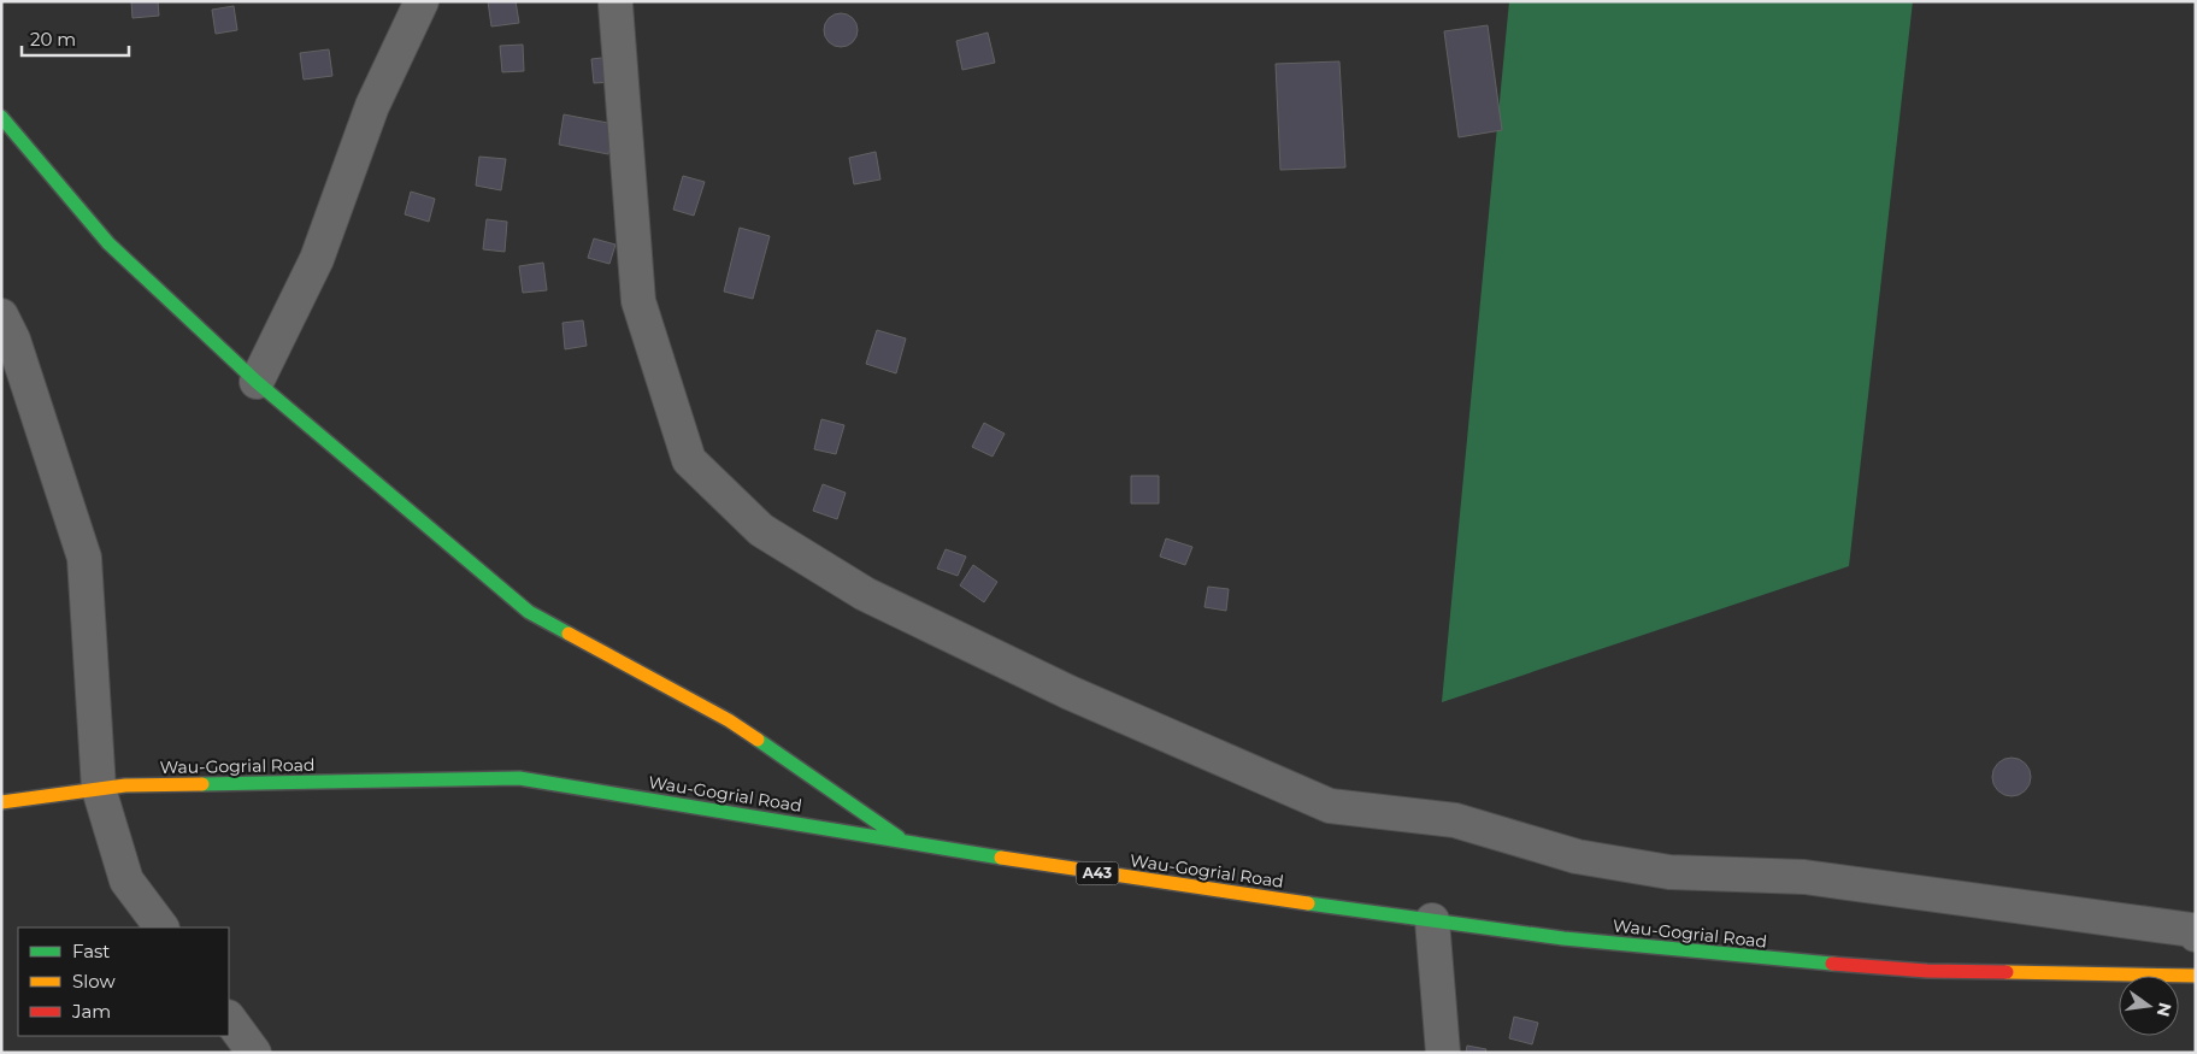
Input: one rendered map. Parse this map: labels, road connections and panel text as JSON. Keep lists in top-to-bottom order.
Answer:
{
  "streets": {
    "main road": ["Wau-Gogrial Road", "A43"]
  },
  "legend": ["Fast", "Slow", "Jam"],
  "scale_bar": "20 m",
  "north": "right"
}
